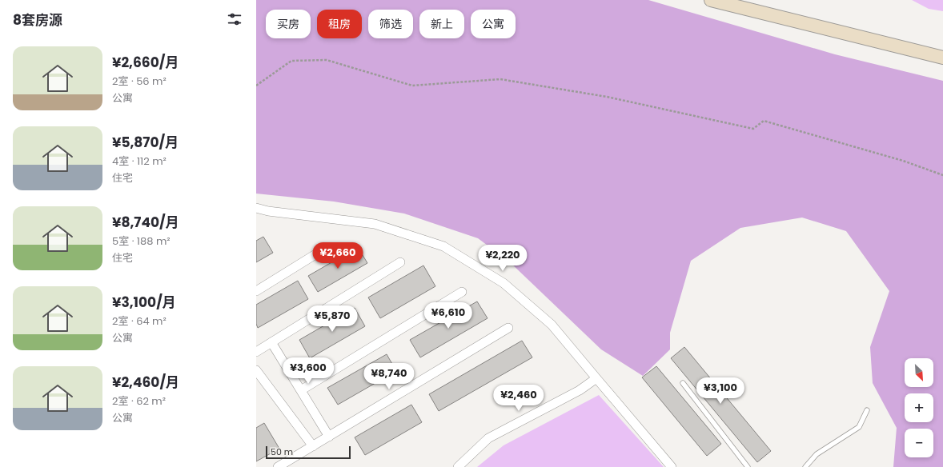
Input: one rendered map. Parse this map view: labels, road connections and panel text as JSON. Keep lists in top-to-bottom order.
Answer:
{
  "scale_bar": "50 m",
  "north": "bottom right",
  "page": {
    "heading": "8套房源",
    "chip": [
      "买房",
      "租房",
      "筛选",
      "新上",
      "公寓"
    ],
    "list": [
      {
        "name": "¥2,660/月",
        "note": "2室 · 56 m² · 公寓"
      },
      {
        "name": "¥5,870/月",
        "note": "4室 · 112 m² · 住宅"
      },
      {
        "name": "¥8,740/月",
        "note": "5室 · 188 m² · 住宅"
      },
      {
        "name": "¥3,100/月",
        "note": "2室 · 64 m² · 公寓"
      },
      {
        "name": "¥2,460/月",
        "note": "2室 · 62 m² · 公寓"
      }
    ],
    "price": [
      "¥2,660",
      "¥2,220",
      "¥6,610",
      "¥5,870",
      "¥3,600",
      "¥8,740",
      "¥3,100",
      "¥2,460"
    ],
    "map_buttons": ["+", "−"],
    "scale": "50 m"
  }
}
